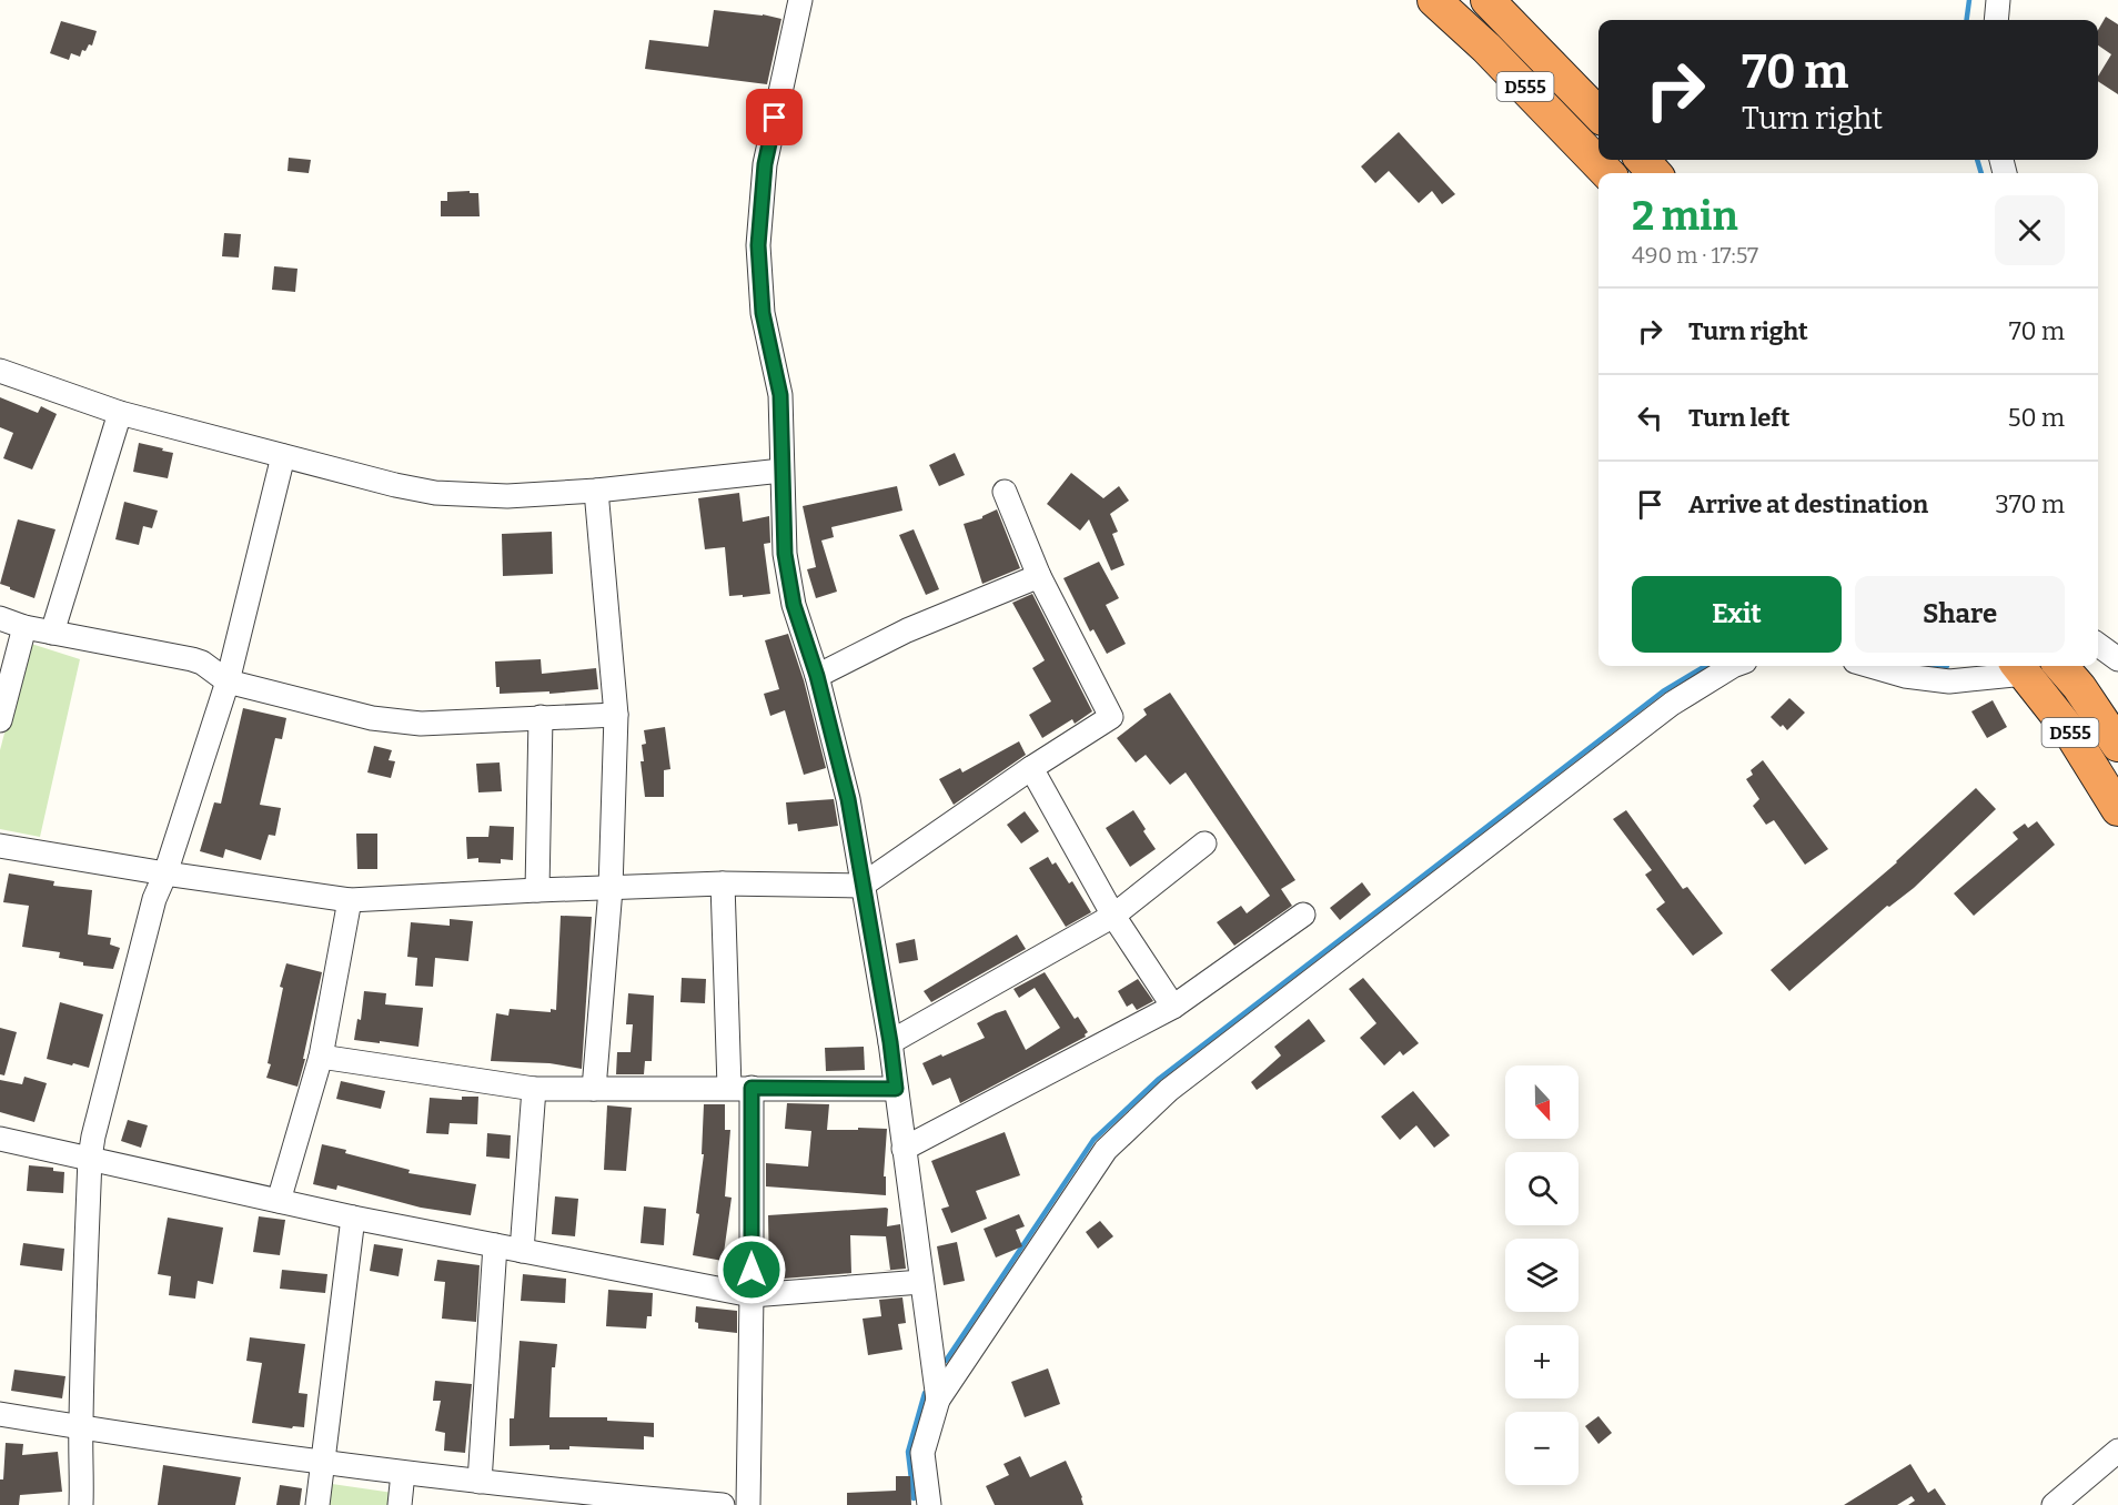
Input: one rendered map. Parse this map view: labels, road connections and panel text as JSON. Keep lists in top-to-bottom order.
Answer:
{
  "streets": {
    "highway": ["D555"]
  },
  "north": "bottom",
  "page": {
    "turn": ["70 m", "Turn right"],
    "heading": ["2 min", "490 m · 17:57"],
    "list": [
      {
        "name": "Turn right",
        "value": "70 m"
      },
      {
        "name": "Turn left",
        "value": "50 m"
      },
      {
        "name": "Arrive at destination",
        "value": "370 m"
      }
    ],
    "buttons": ["Exit", "Share"],
    "map_buttons": ["+", "−"]
  }
}
